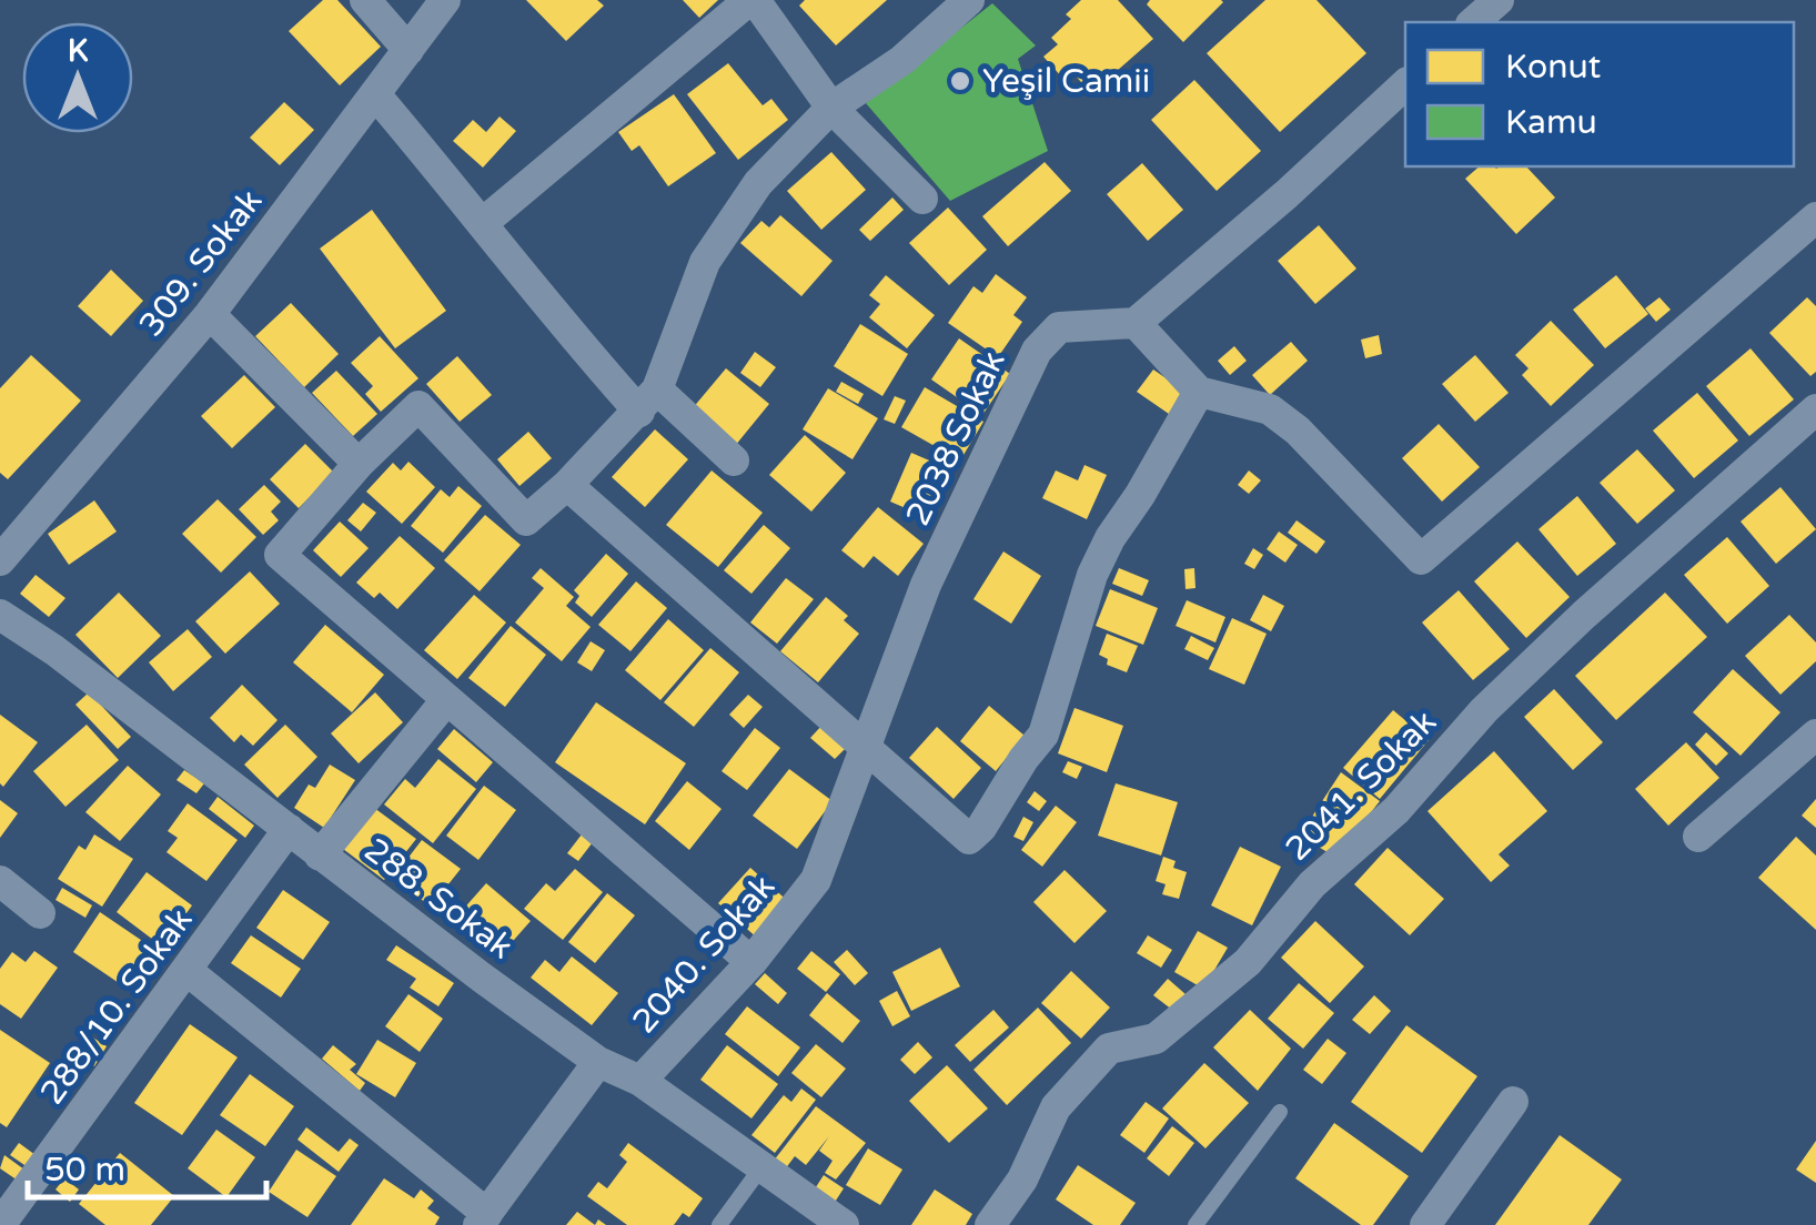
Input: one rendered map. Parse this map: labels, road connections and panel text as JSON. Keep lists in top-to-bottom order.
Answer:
{
  "streets": {
    "street": [
      "309. Sokak",
      "2038 Sokak",
      "2041. Sokak",
      "288. Sokak",
      "2040. Sokak",
      "288/10. Sokak"
    ]
  },
  "crossings": [
    ["2038 Sokak", "2040. Sokak"],
    ["288. Sokak", "2040. Sokak"],
    ["288. Sokak", "288/10. Sokak"]
  ],
  "places": ["Yeşil Camii"],
  "legend": ["Konut", "Kamu"],
  "scale_bar": "50 m",
  "north": "top"
}
